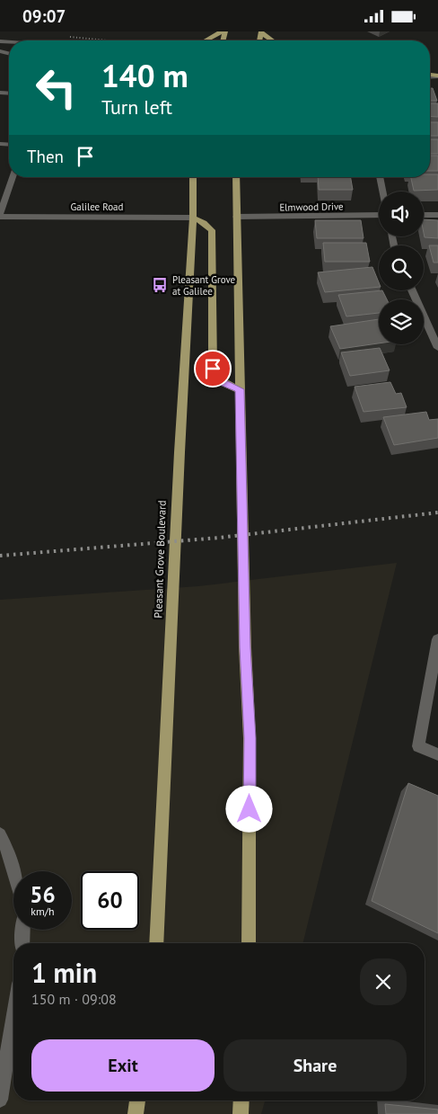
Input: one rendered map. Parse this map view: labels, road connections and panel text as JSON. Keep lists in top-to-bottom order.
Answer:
{
  "streets": {
    "main road": ["Pleasant Grove Boulevard"],
    "street": ["Galilee Road", "Elmwood Drive"]
  },
  "crossings": [
    ["Galilee Road", "Pleasant Grove Boulevard"]
  ],
  "places": {
    "bus stop": ["Pleasant Grove at Galilee"]
  },
  "page": {
    "status": "09:07",
    "turn": ["140 m", "Turn left"],
    "then": "Then",
    "speed": "56 km/h",
    "limit": "60",
    "heading": ["1 min", "150 m · 09:08"],
    "buttons": ["Exit", "Share"]
  }
}
